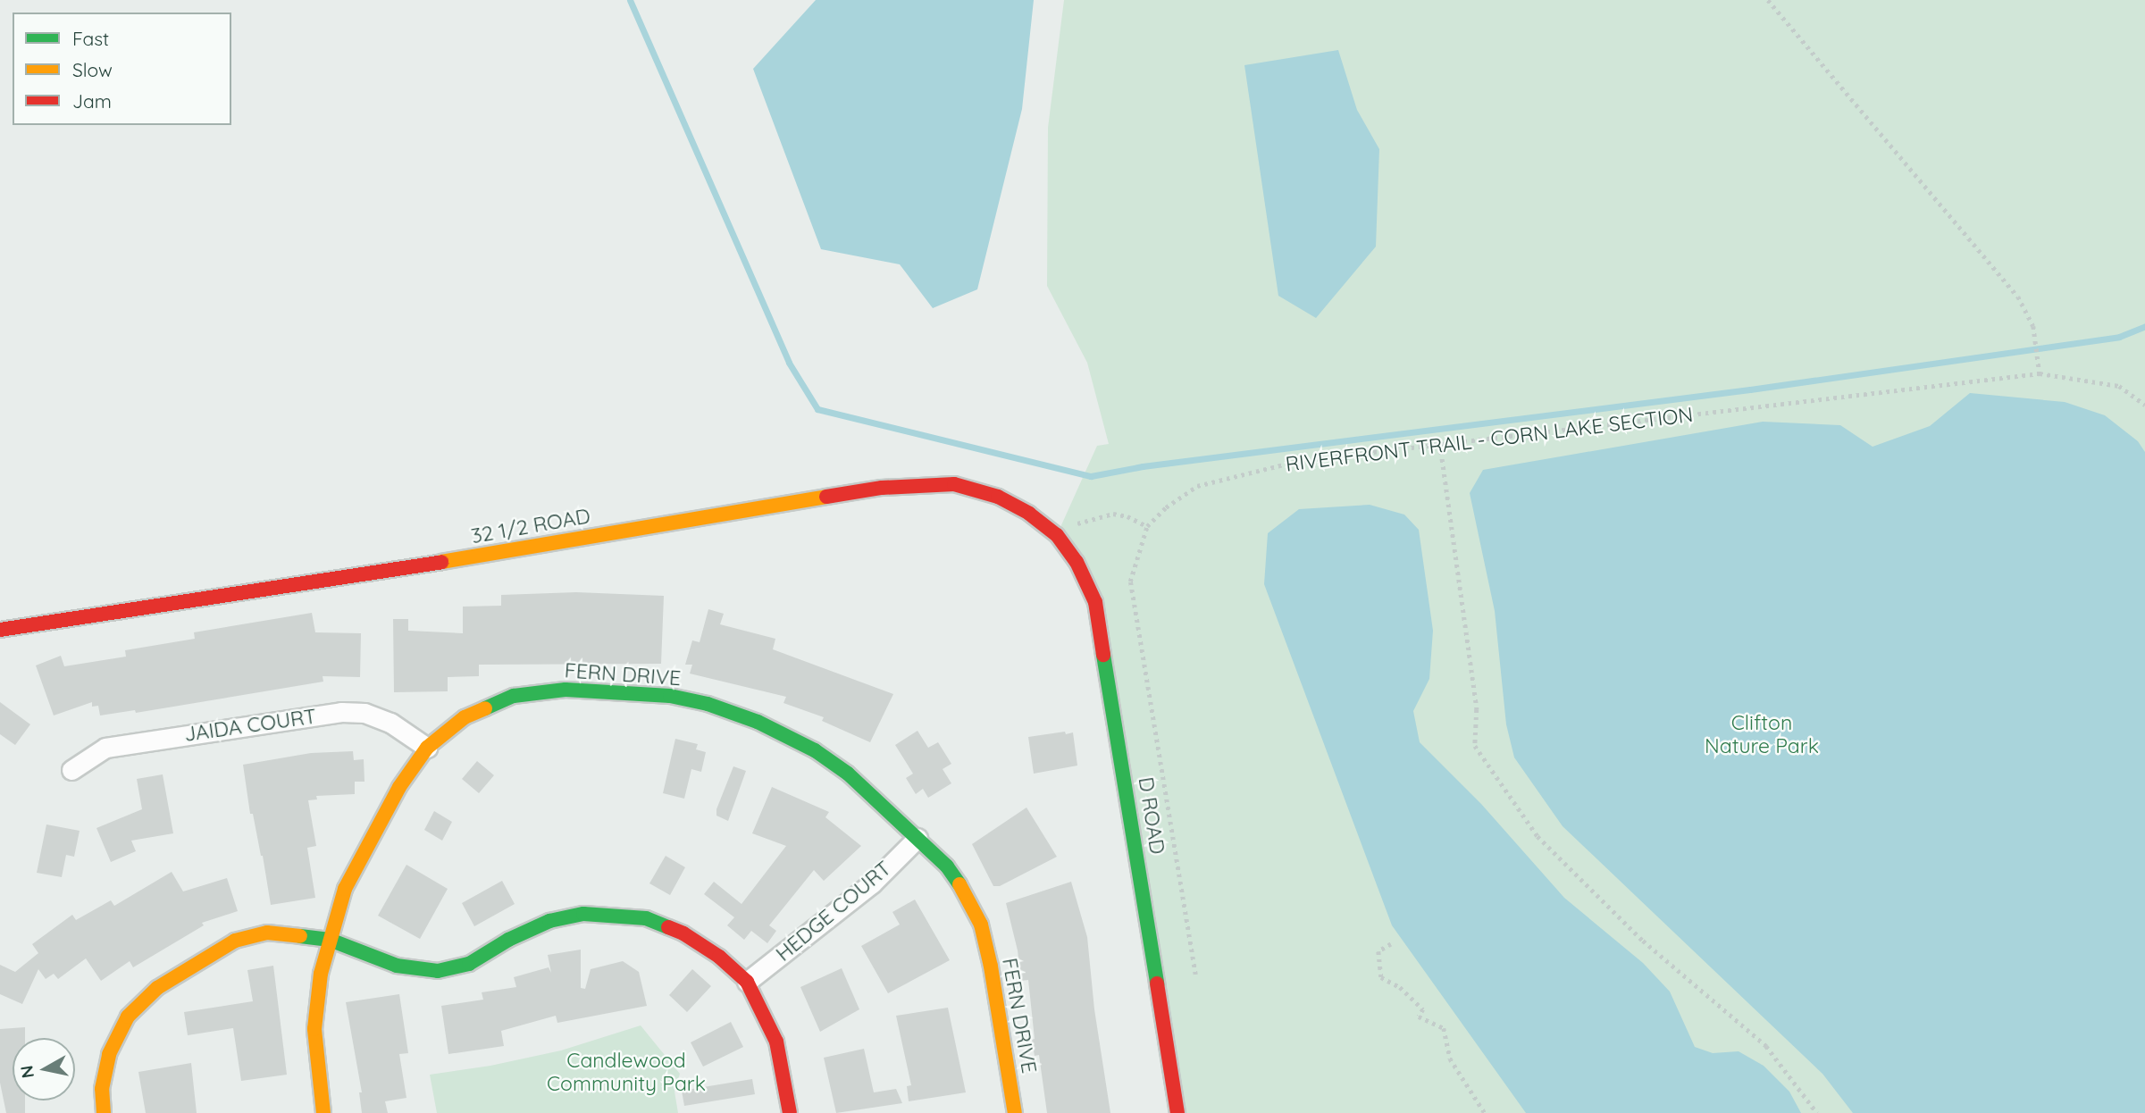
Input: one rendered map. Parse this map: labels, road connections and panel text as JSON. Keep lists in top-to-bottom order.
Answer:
{
  "streets": {
    "street": [
      "32 1/2 ROAD",
      "FERN DRIVE",
      "JAIDA COURT",
      "D ROAD",
      "HEDGE COURT"
    ],
    "path": ["RIVERFRONT TRAIL - CORN LAKE SECTION"]
  },
  "crossings": [
    ["32 1/2 ROAD", "D ROAD"],
    ["FERN DRIVE", "JAIDA COURT"],
    ["FERN DRIVE", "HEDGE COURT"]
  ],
  "parks": ["Clifton Nature Park", "Candlewood Community Park"],
  "legend": ["Fast", "Slow", "Jam"],
  "north": "left"
}
